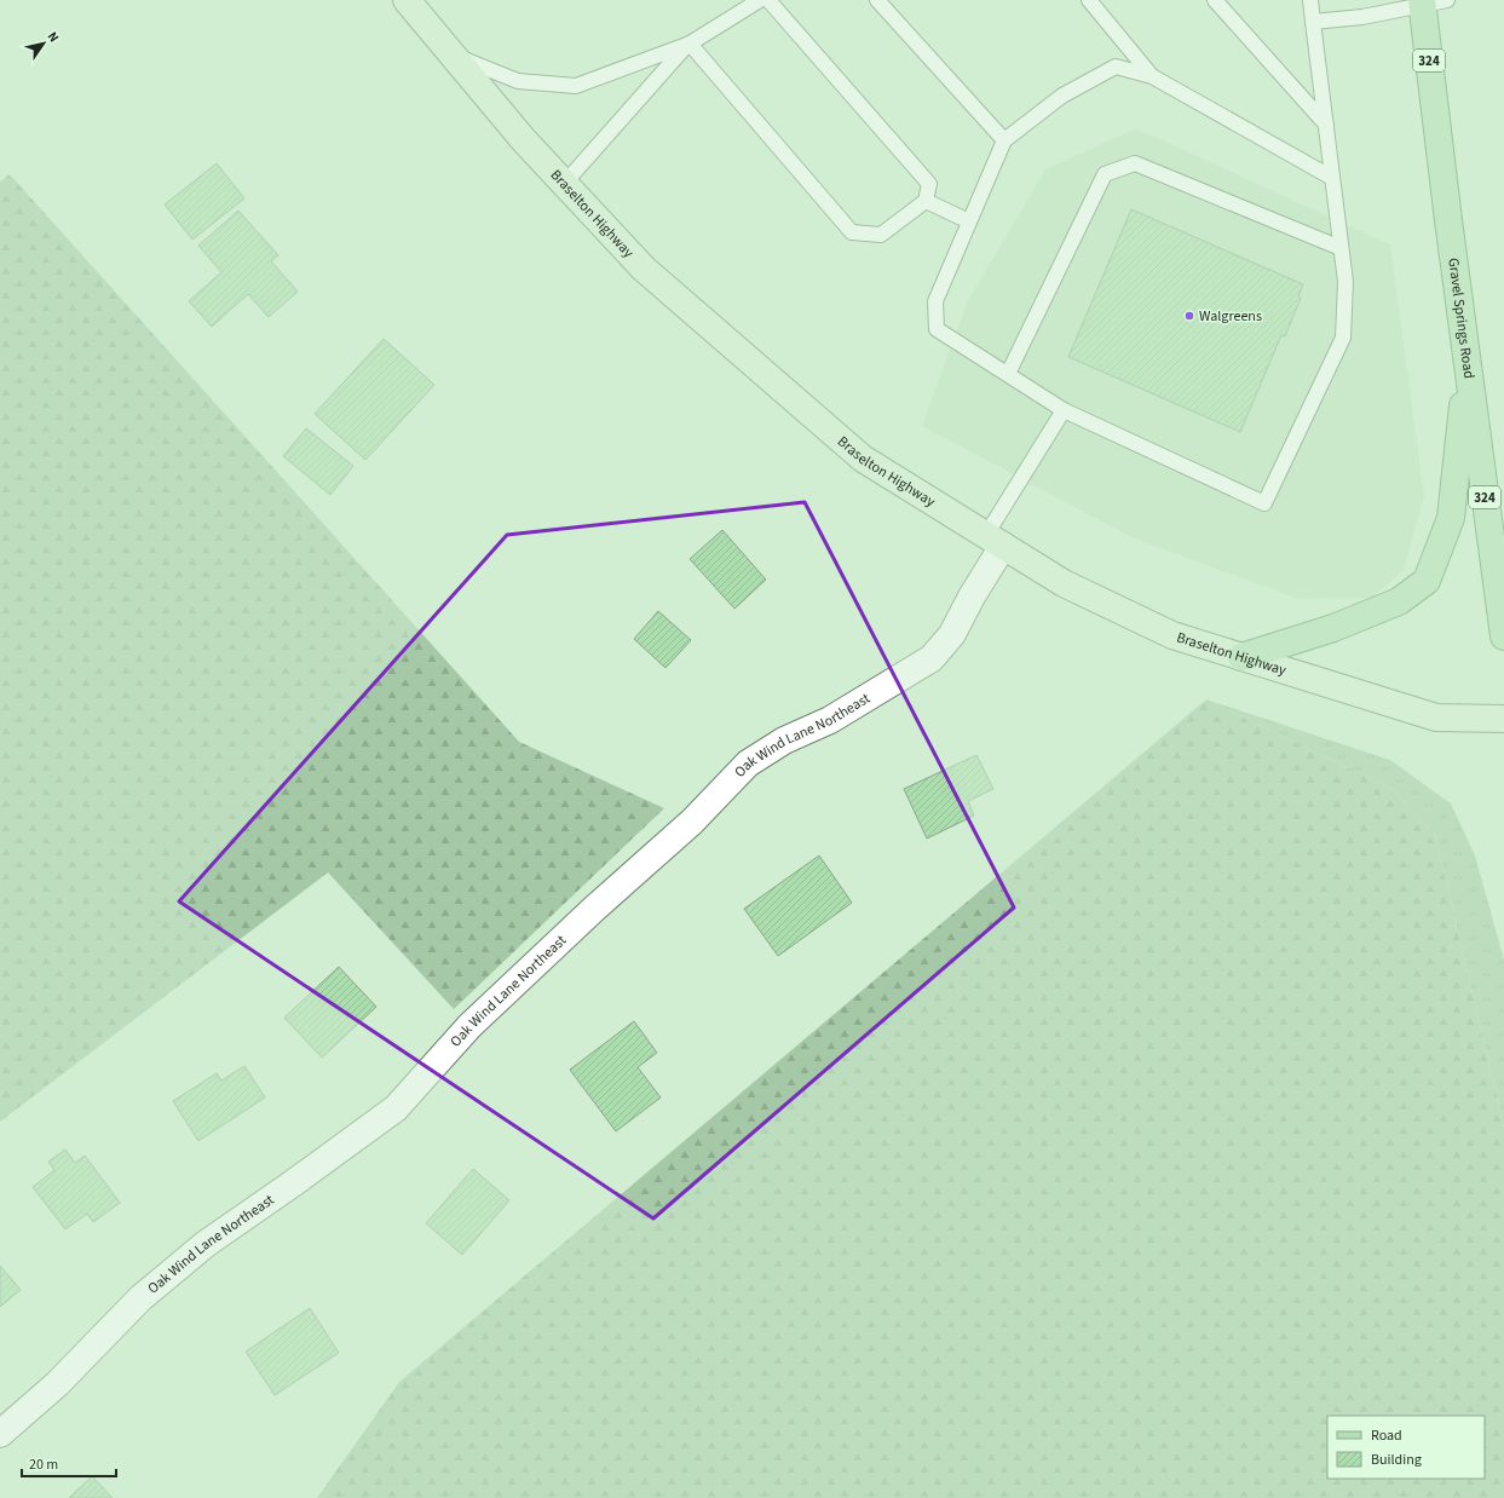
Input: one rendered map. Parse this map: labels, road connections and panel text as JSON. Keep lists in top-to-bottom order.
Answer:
{
  "streets": {
    "main road": ["324", "Braselton Highway", "Gravel Springs Road"],
    "street": ["Oak Wind Lane Northeast"]
  },
  "crossings": [
    ["Braselton Highway", "Oak Wind Lane Northeast"]
  ],
  "places": ["Walgreens"],
  "legend": ["Road", "Building"],
  "scale_bar": "20 m",
  "north": "top right"
}
